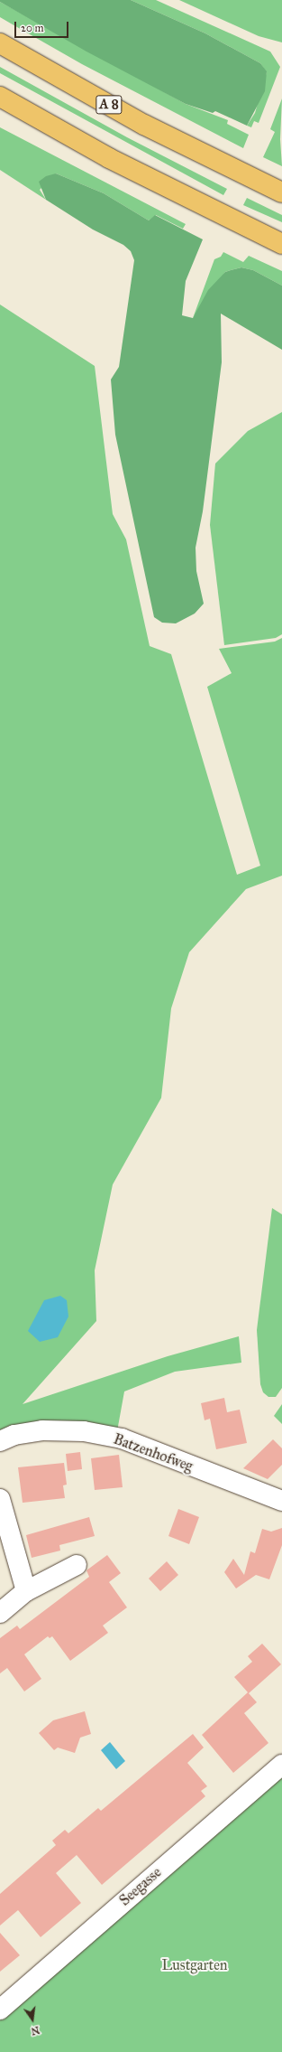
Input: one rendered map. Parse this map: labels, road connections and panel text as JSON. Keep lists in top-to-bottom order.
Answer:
{
  "streets": {
    "highway": ["A 8"],
    "street": ["Batzenhofweg", "Seegasse"]
  },
  "parks": ["Lustgarten"],
  "scale_bar": "20 m",
  "north": "bottom"
}
